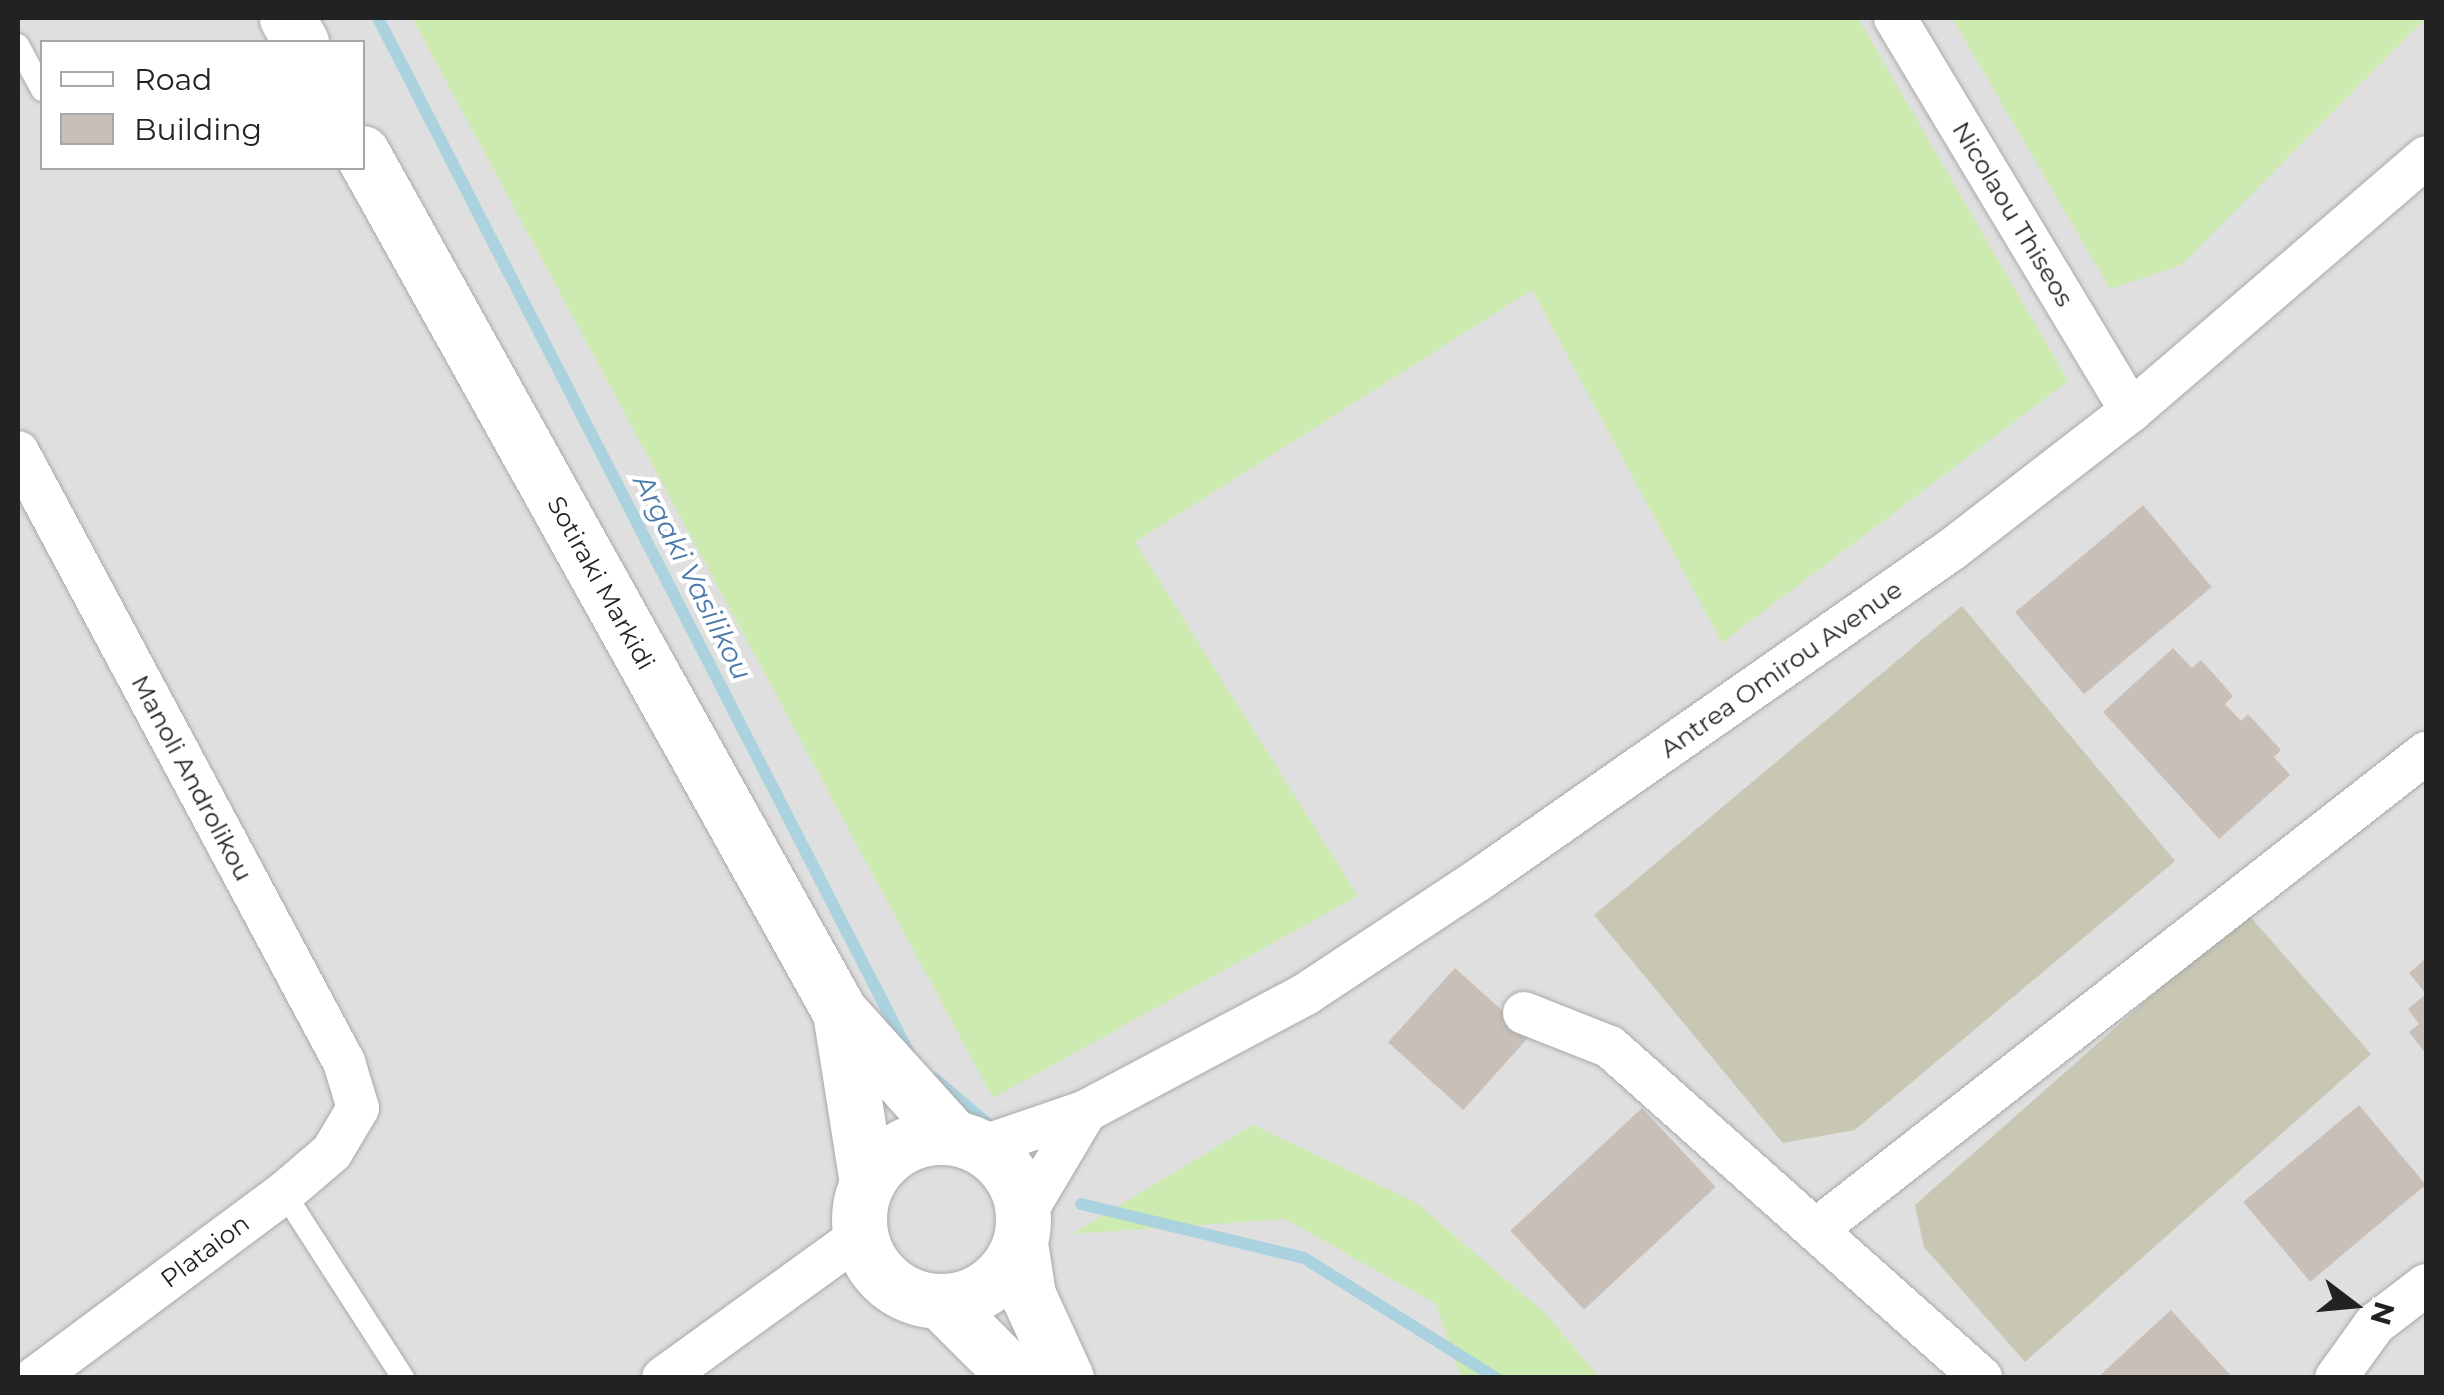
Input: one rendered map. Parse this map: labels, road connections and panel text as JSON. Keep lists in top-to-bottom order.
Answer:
{
  "streets": {
    "street": [
      "Nicolaou Thiseos",
      "Sotiraki Markidi",
      "Antrea Omirou Avenue",
      "Manoli Androlikou",
      "Plataion"
    ]
  },
  "crossings": [
    ["Nicolaou Thiseos", "Antrea Omirou Avenue"],
    ["Sotiraki Markidi", "Antrea Omirou Avenue"],
    ["Manoli Androlikou", "Plataion"]
  ],
  "water": ["Argaki Vasilikou"],
  "legend": ["Road", "Building"],
  "north": "right"
}
